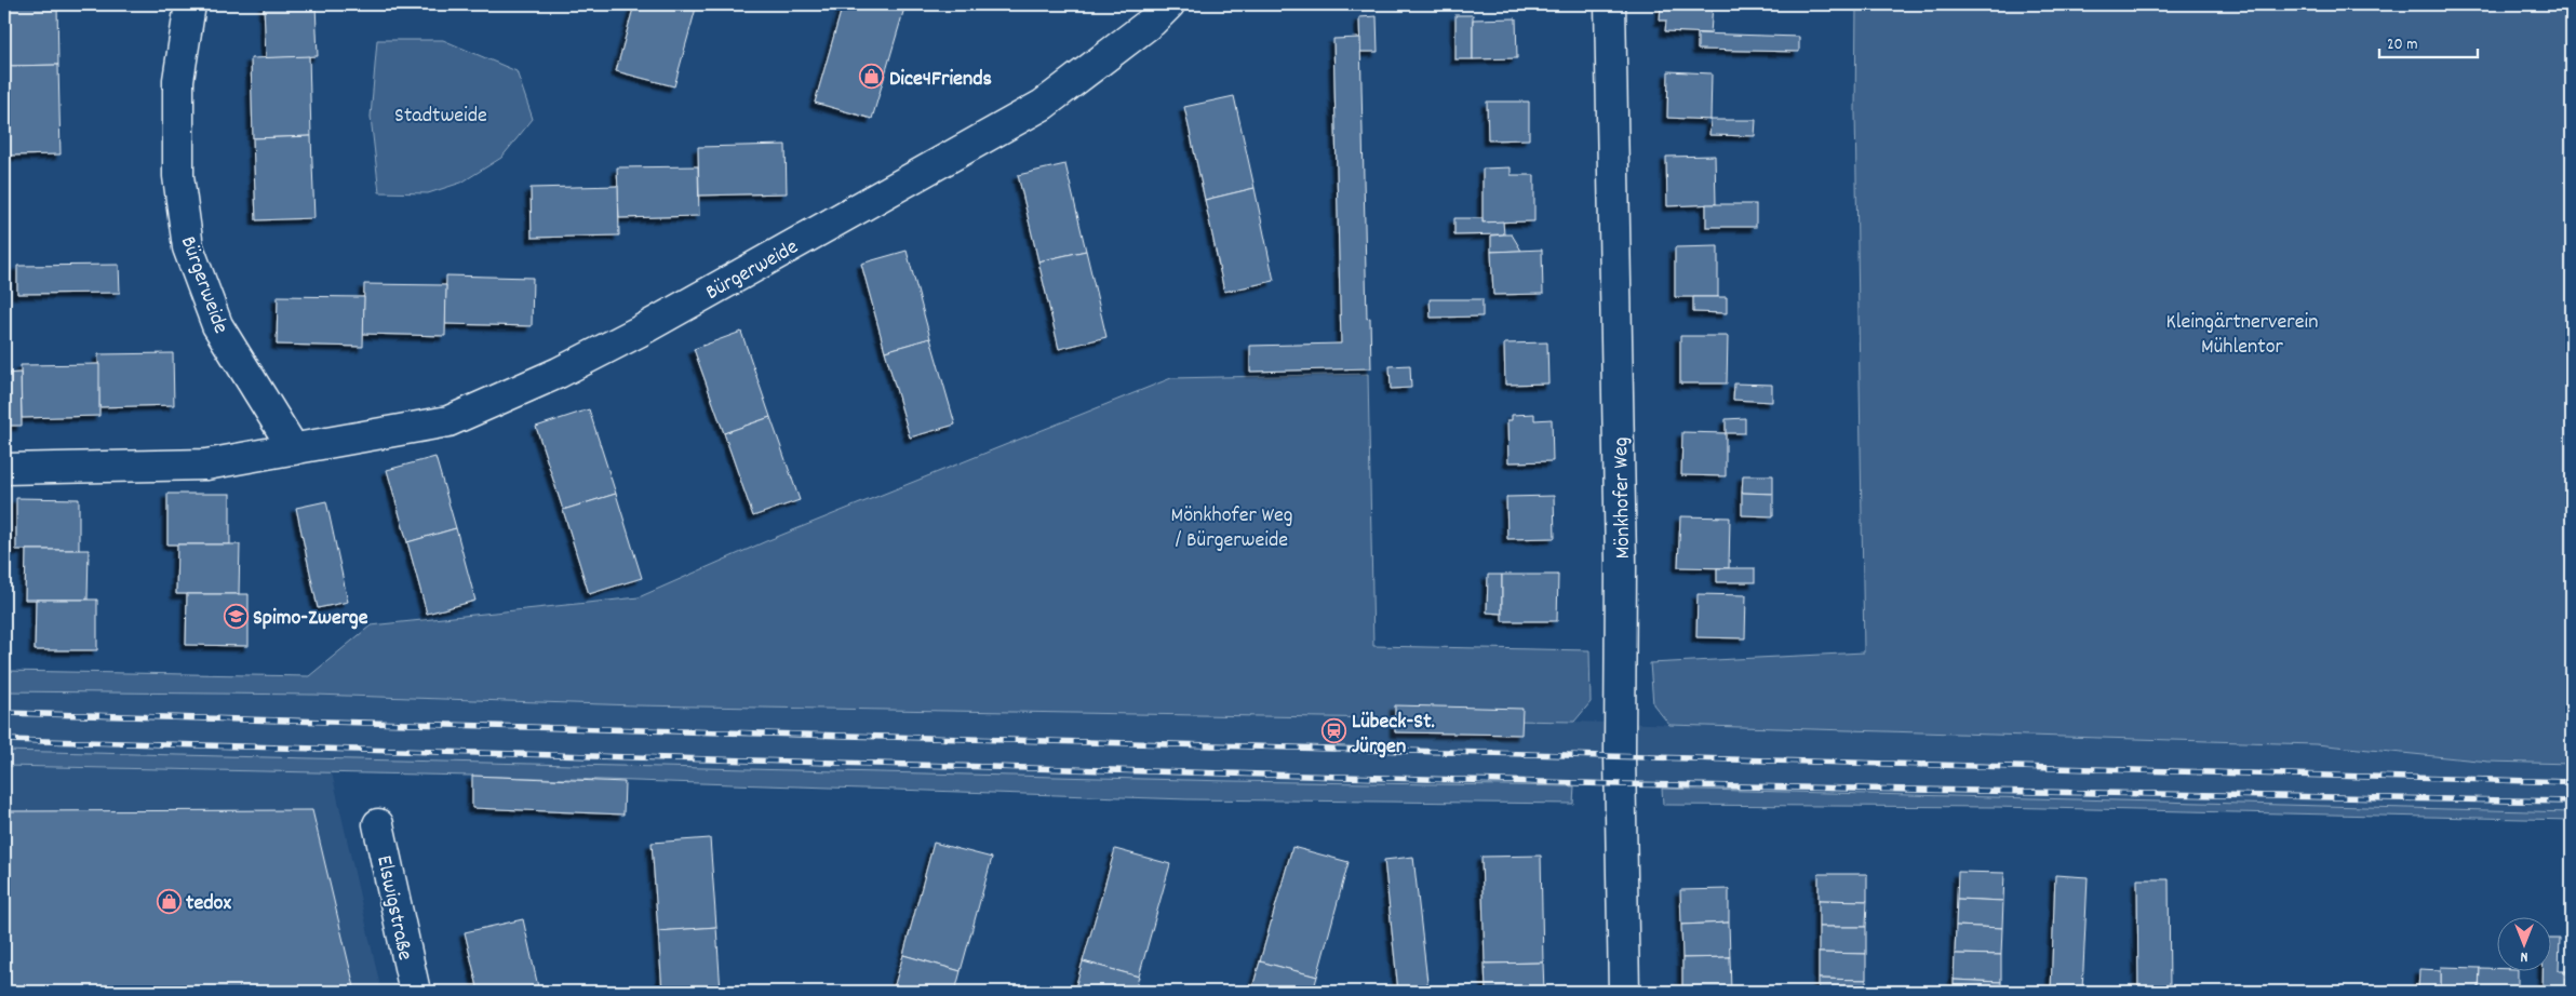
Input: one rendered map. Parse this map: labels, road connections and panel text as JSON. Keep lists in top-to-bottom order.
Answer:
{
  "streets": {
    "street": ["Bürgerweide", "Mönkhofer Weg", "Elswigstraße"]
  },
  "parks": ["Stadtweide", "Kleingärtnerverein Mühlentor", "Mönkhofer Weg / Bürgerweide"],
  "places": {
    "shop": ["Dice4Friends", "tedox"],
    "school or university": ["Spimo-Zwerge"],
    "station": ["Lübeck-St. Jürgen"]
  },
  "scale_bar": "20 m",
  "north": "bottom"
}
